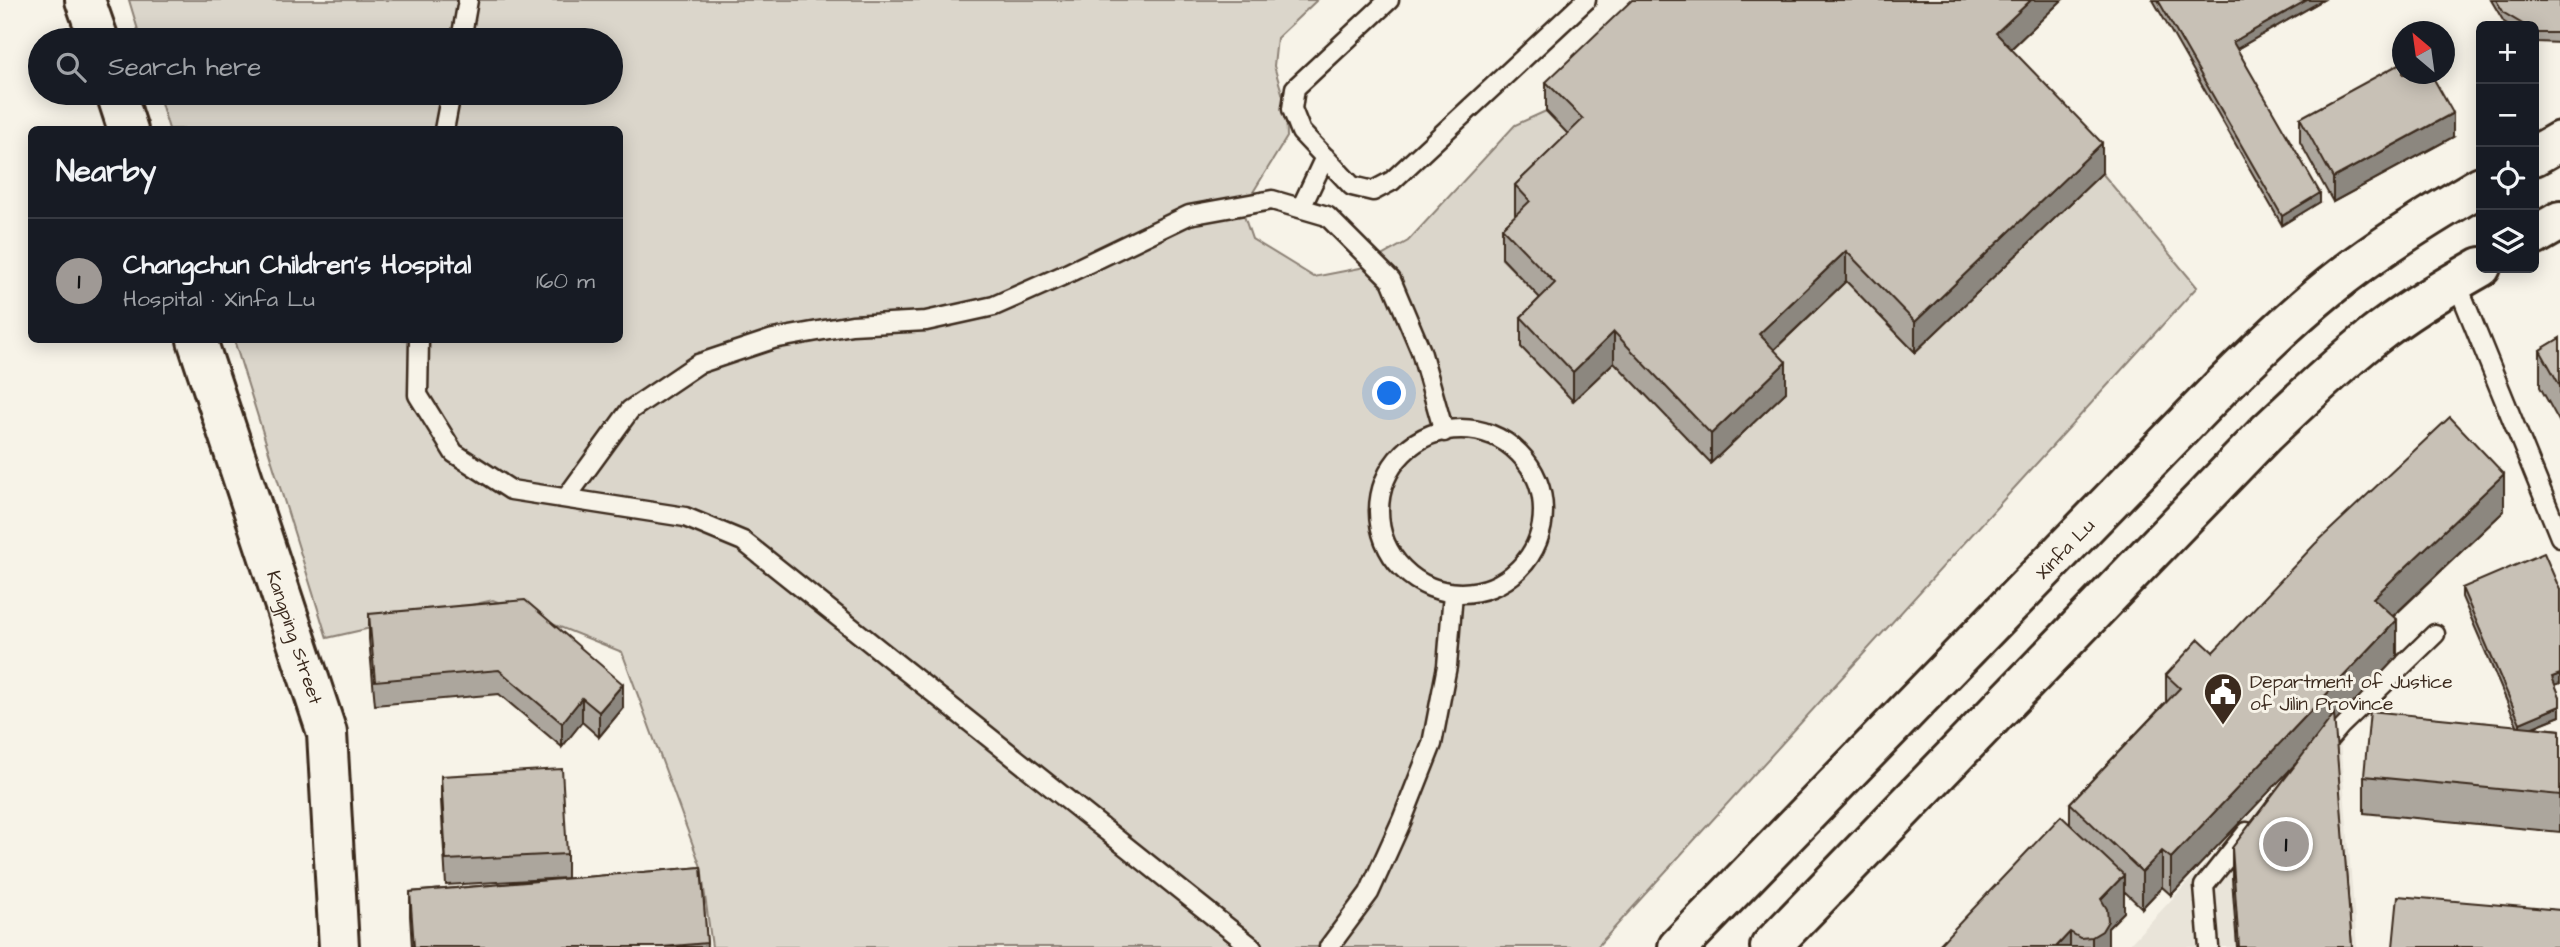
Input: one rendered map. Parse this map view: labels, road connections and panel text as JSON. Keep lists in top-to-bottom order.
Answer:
{
  "streets": {
    "main road": ["Xinfa Lu", "Kangping Street"]
  },
  "places": {
    "public building": ["Department of Justice of Jilin Province"]
  },
  "north": "top left",
  "page": {
    "map_buttons": ["+", "−"],
    "search": "Search here",
    "heading": "Nearby",
    "list": [
      {
        "mark": "1",
        "name": "Changchun Children's Hospital",
        "note": "Hospital · Xinfa Lu",
        "value": "160 m"
      }
    ],
    "pins": "1"
  }
}
